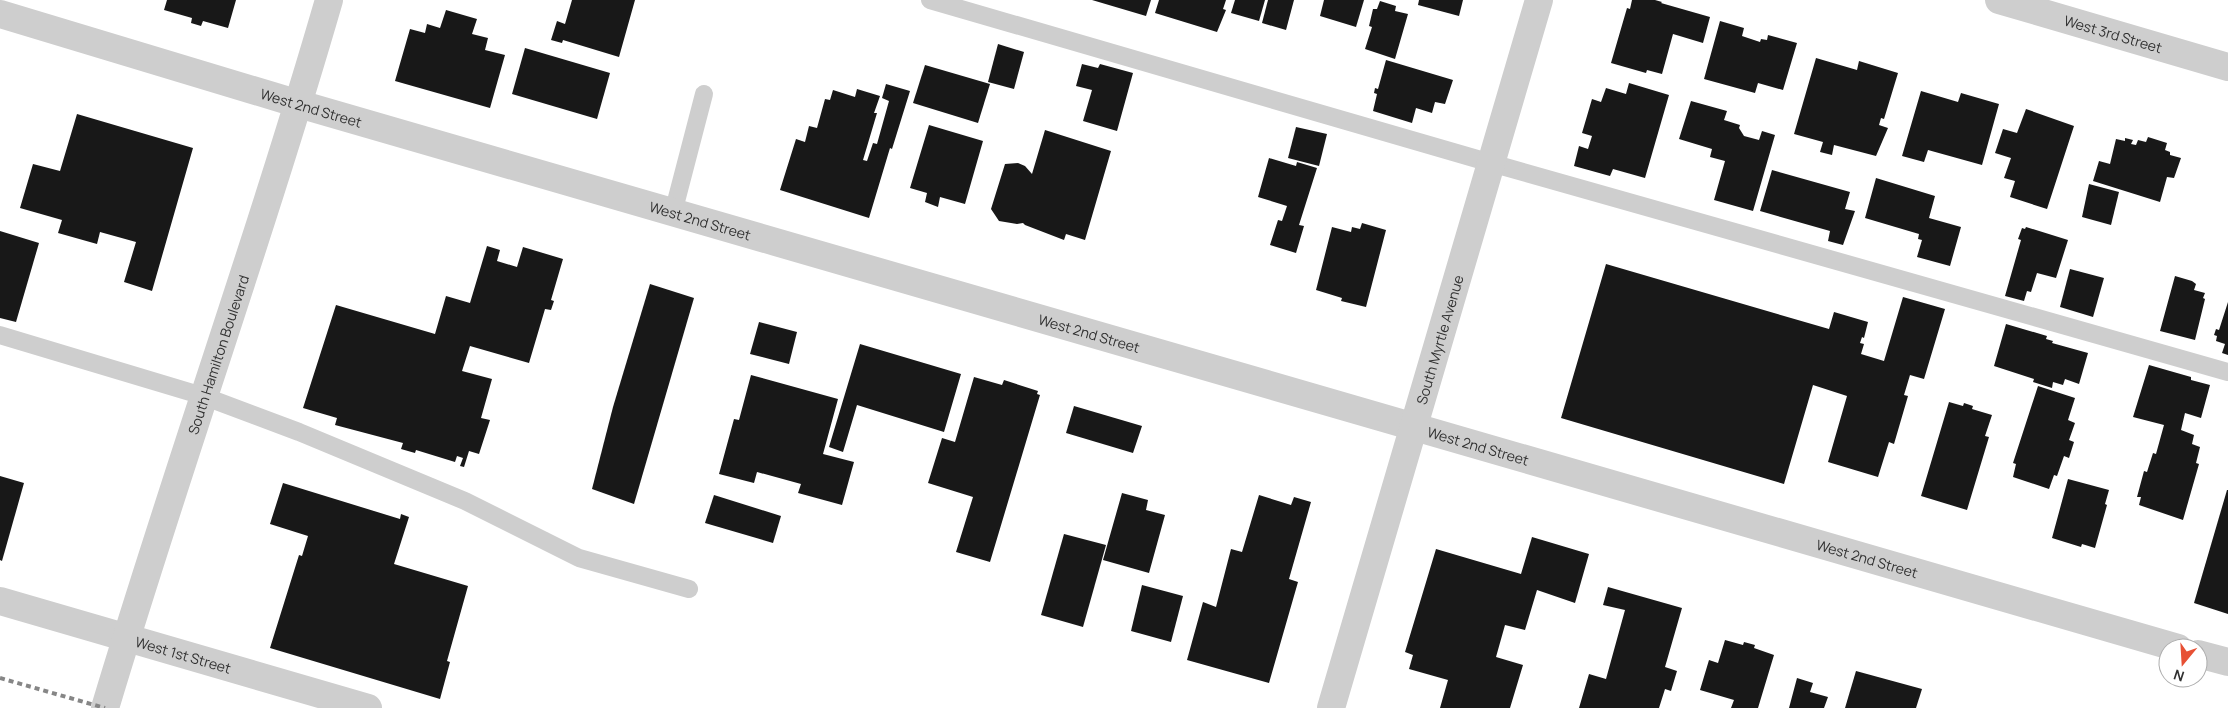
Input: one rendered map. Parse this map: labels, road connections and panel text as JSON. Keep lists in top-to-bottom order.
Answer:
{
  "streets": {
    "street": [
      "West 3rd Street",
      "West 2nd Street",
      "South Myrtle Avenue",
      "South Hamilton Boulevard",
      "West 1st Street"
    ]
  },
  "crossings": [
    ["West 2nd Street", "South Myrtle Avenue"],
    ["West 2nd Street", "South Hamilton Boulevard"],
    ["South Hamilton Boulevard", "West 1st Street"]
  ],
  "north": "bottom"
}
